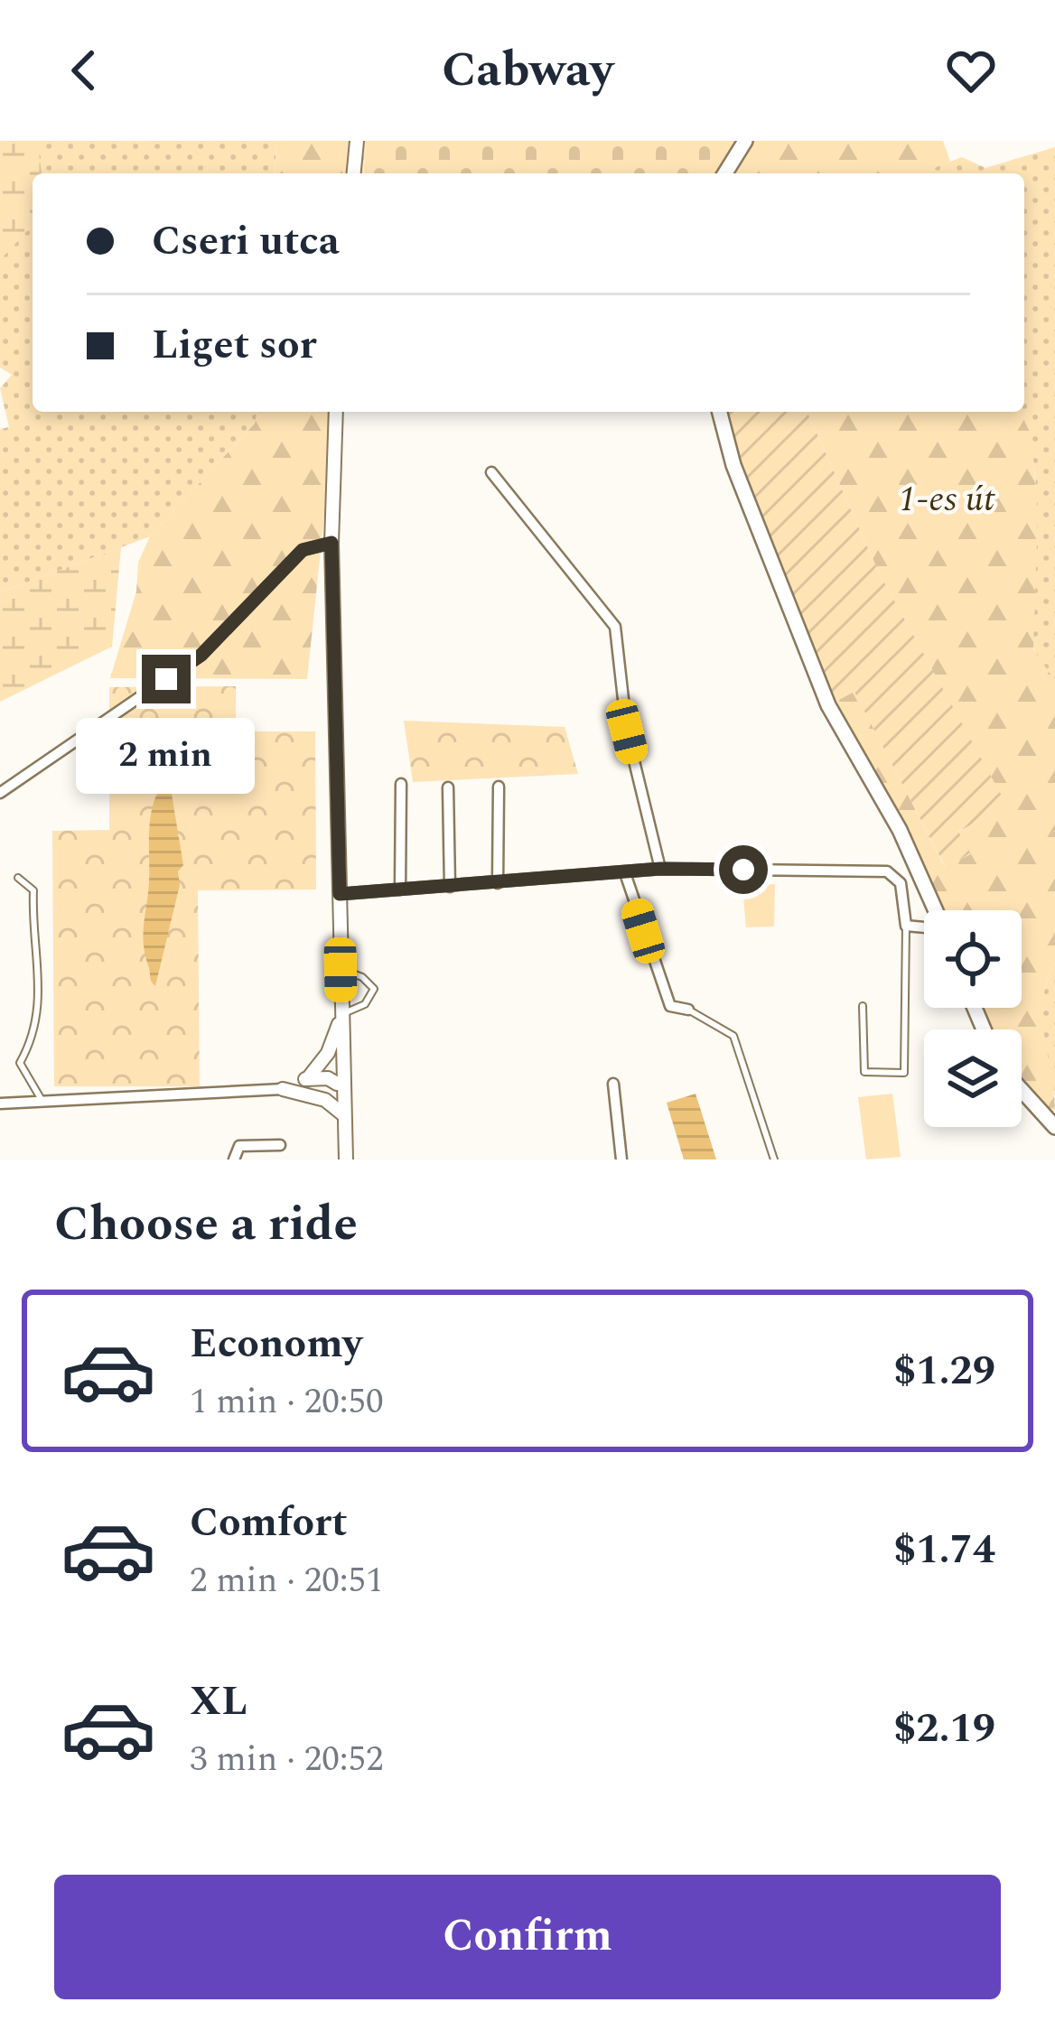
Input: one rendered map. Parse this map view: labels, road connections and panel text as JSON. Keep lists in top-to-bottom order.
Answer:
{
  "parks": ["1-es út"],
  "page": {
    "header": "Cabway",
    "banner": ["Cseri utca", "Liget sor"],
    "bubble": "2 min",
    "heading": "Choose a ride",
    "list": [
      {
        "name": "Economy",
        "note": "1 min · 20:50",
        "value": "$1.29"
      },
      {
        "name": "Comfort",
        "note": "2 min · 20:51",
        "value": "$1.74"
      },
      {
        "name": "XL",
        "note": "3 min · 20:52",
        "value": "$2.19"
      }
    ],
    "buttons": "Confirm"
  }
}
